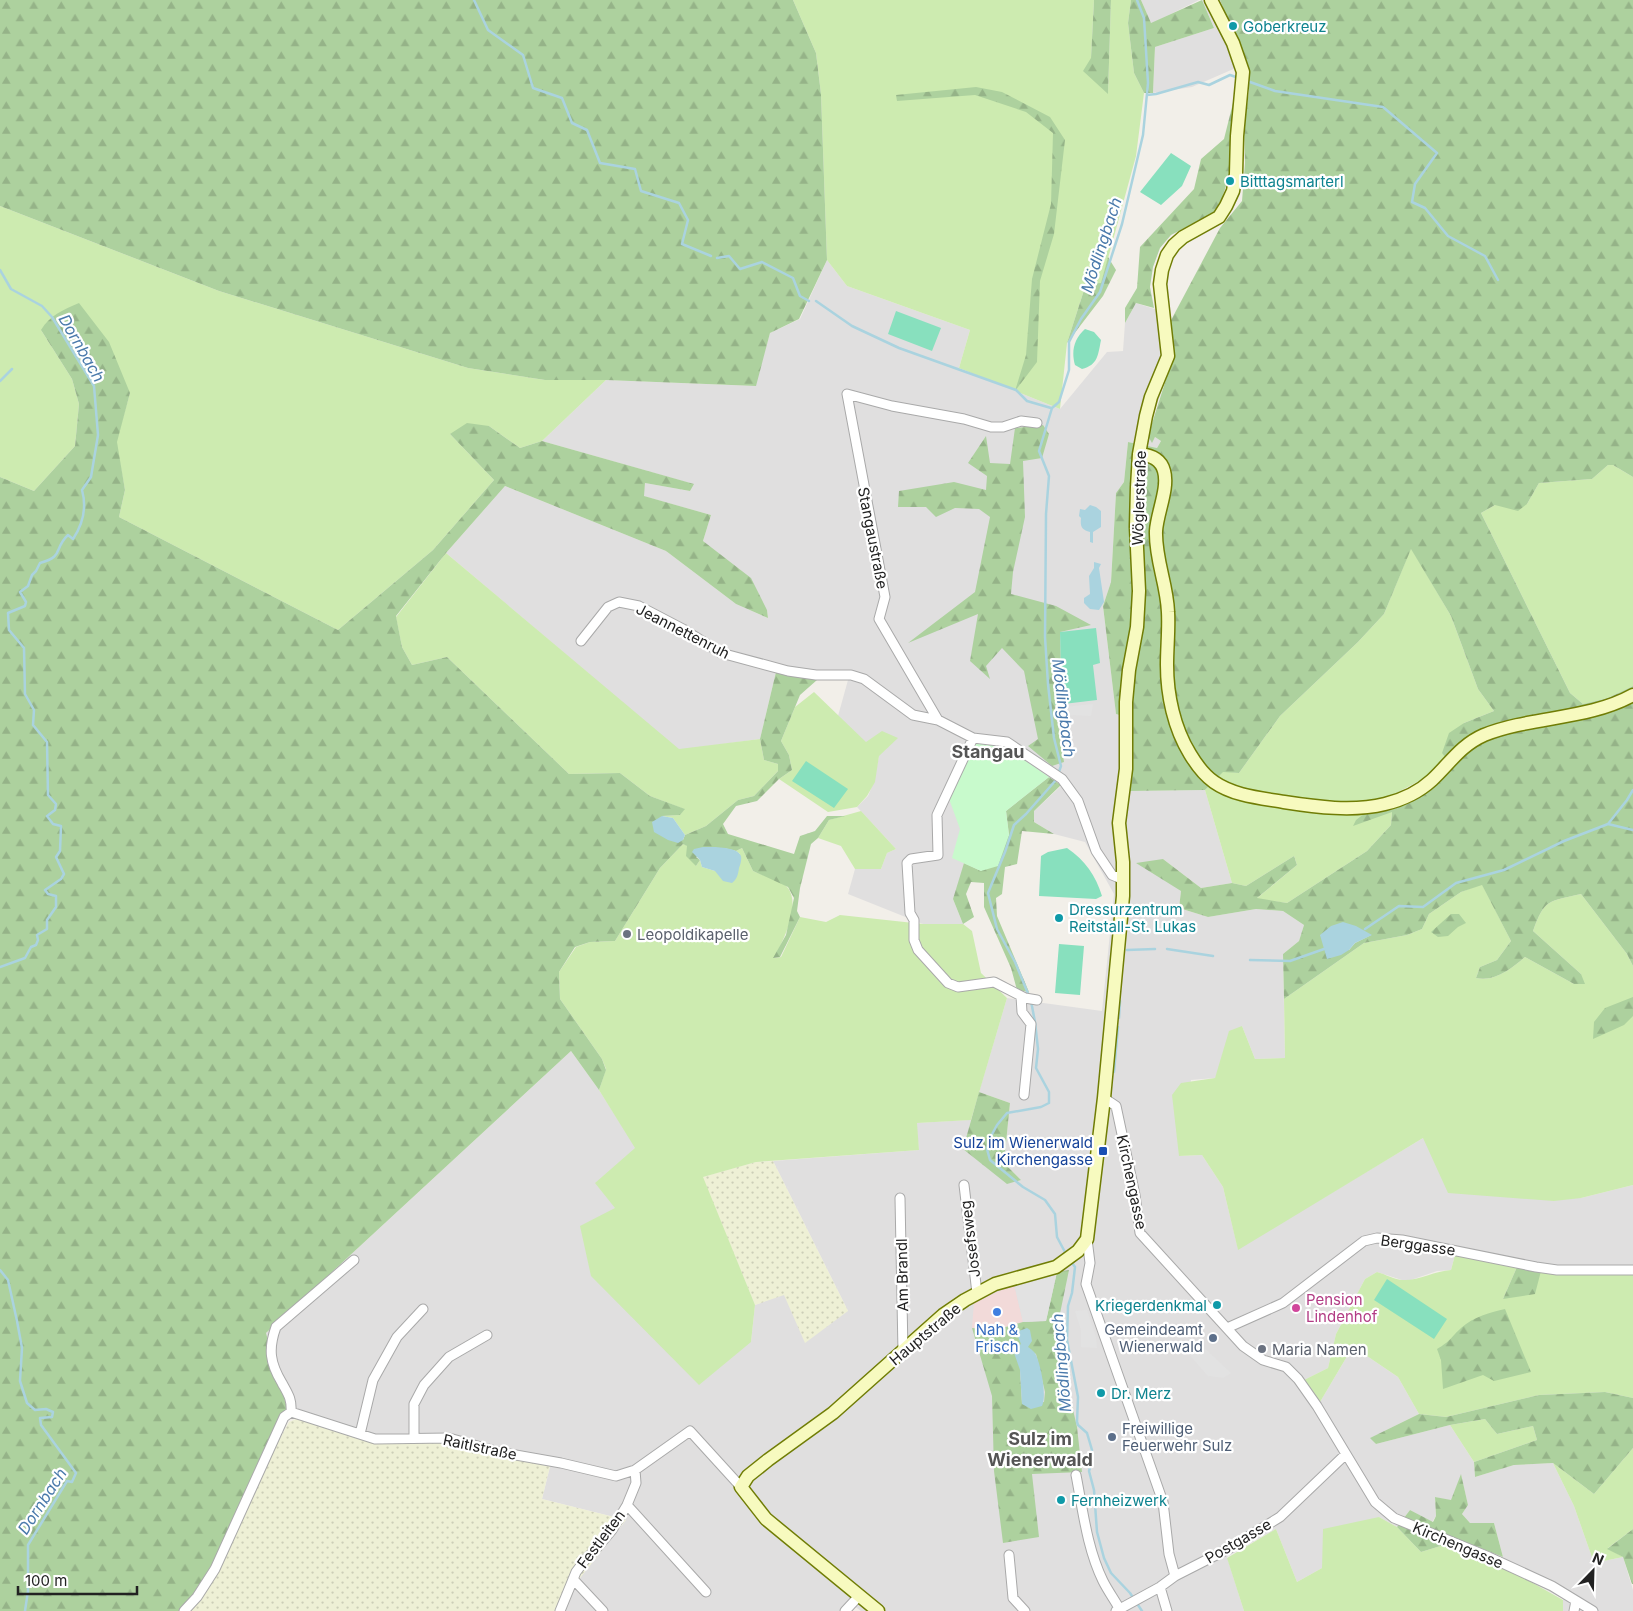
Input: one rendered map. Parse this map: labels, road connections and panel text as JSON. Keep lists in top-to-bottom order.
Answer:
{
  "streets": {
    "main road": ["Wöglerstraße", "Hauptstraße"],
    "street": [
      "Stangaustraße",
      "Jeannettenruh",
      "Kirchengasse",
      "Josefsweg",
      "Berggasse",
      "Am Brandl",
      "Raitlstraße",
      "Festleiten",
      "Postgasse"
    ]
  },
  "crossings": [
    ["Wöglerstraße", "Hauptstraße"],
    ["Stangaustraße", "Jeannettenruh"],
    ["Kirchengasse", "Berggasse"],
    ["Kirchengasse", "Hauptstraße"],
    ["Kirchengasse", "Postgasse"],
    ["Josefsweg", "Hauptstraße"],
    ["Am Brandl", "Hauptstraße"],
    ["Hauptstraße", "Raitlstraße"],
    ["Raitlstraße", "Festleiten"]
  ],
  "districts": ["Stangau", "Sulz im Wienerwald"],
  "water": ["Mödlingbach", "Dornbach"],
  "places": {
    "other": [
      "Goberkreuz",
      "Bitttagsmarterl",
      "Dressurzentrum Reitstall-St. Lukas",
      "Leopoldikapelle",
      "Kriegerdenkmal",
      "Pension Lindenhof",
      "Nah & Frisch",
      "Gemeindeamt Wienerwald",
      "Maria Namen",
      "Dr. Merz",
      "Freiwillige Feuerwehr Sulz",
      "Fernheizwerk"
    ],
    "transit": ["Sulz im Wienerwald Kirchengasse"]
  },
  "scale_bar": "100 m",
  "north": "top right"
}
